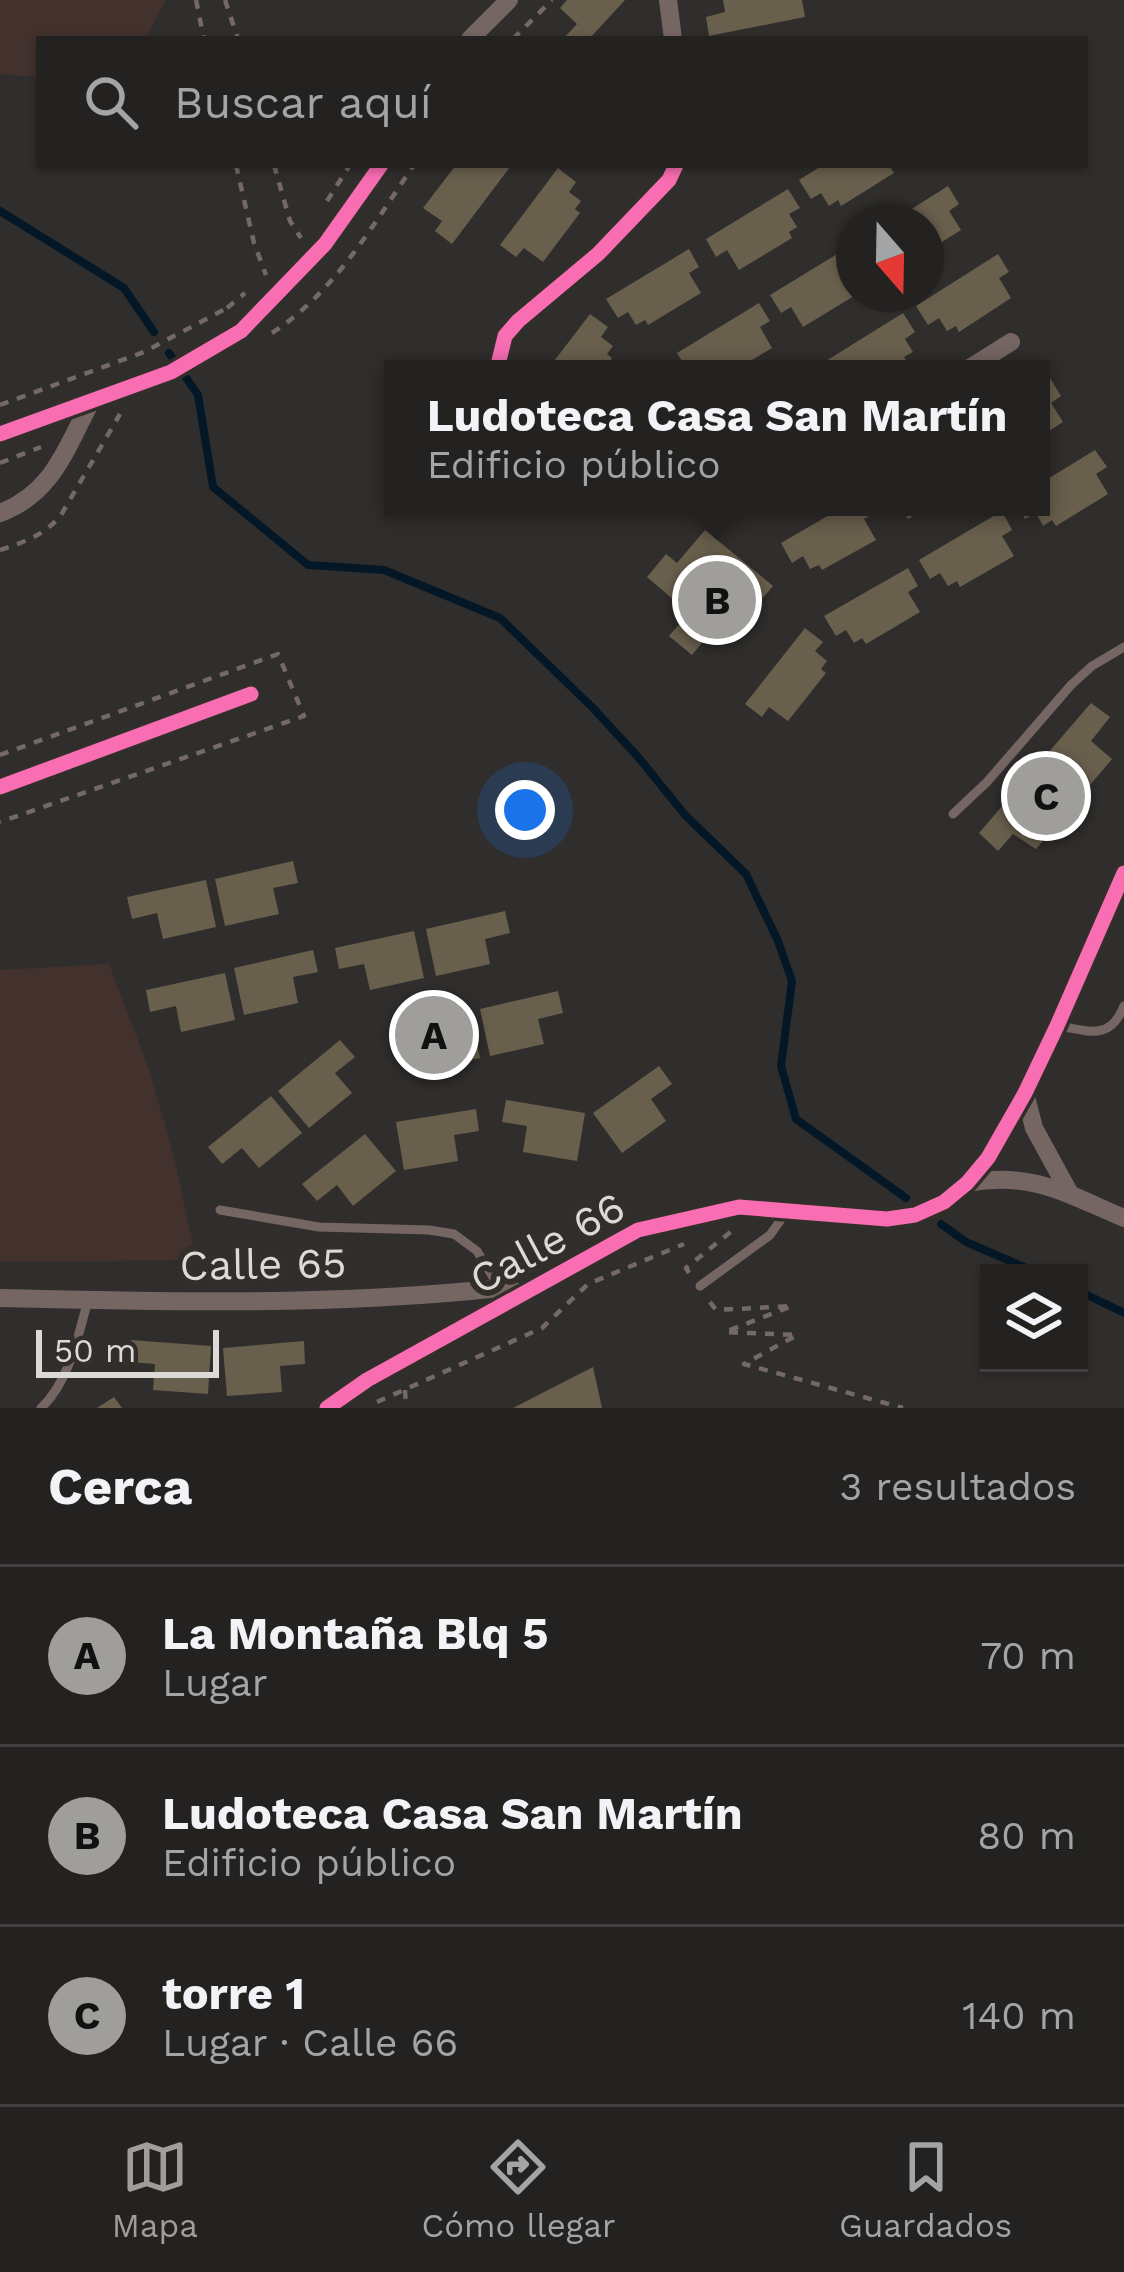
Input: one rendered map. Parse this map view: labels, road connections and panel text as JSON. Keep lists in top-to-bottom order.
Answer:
{
  "streets": {
    "street": ["Calle 66", "Calle 65"]
  },
  "crossings": [
    ["Calle 66", "Calle 65"]
  ],
  "scale_bar": "50 m",
  "north": "bottom",
  "page": {
    "search": "Buscar aquí",
    "popup": ["Ludoteca Casa San Martín", "Edificio público"],
    "pins": ["B", "C", "A"],
    "scale": "50 m",
    "heading": ["Cerca", "3 resultados"],
    "list": [
      {
        "mark": "A",
        "name": "La Montaña Blq 5",
        "note": "Lugar",
        "value": "70 m"
      },
      {
        "mark": "B",
        "name": "Ludoteca Casa San Martín",
        "note": "Edificio público",
        "value": "80 m"
      },
      {
        "mark": "C",
        "name": "torre 1",
        "note": "Lugar · Calle 66",
        "value": "140 m"
      }
    ],
    "nav": ["Mapa", "Cómo llegar", "Guardados"]
  }
}
